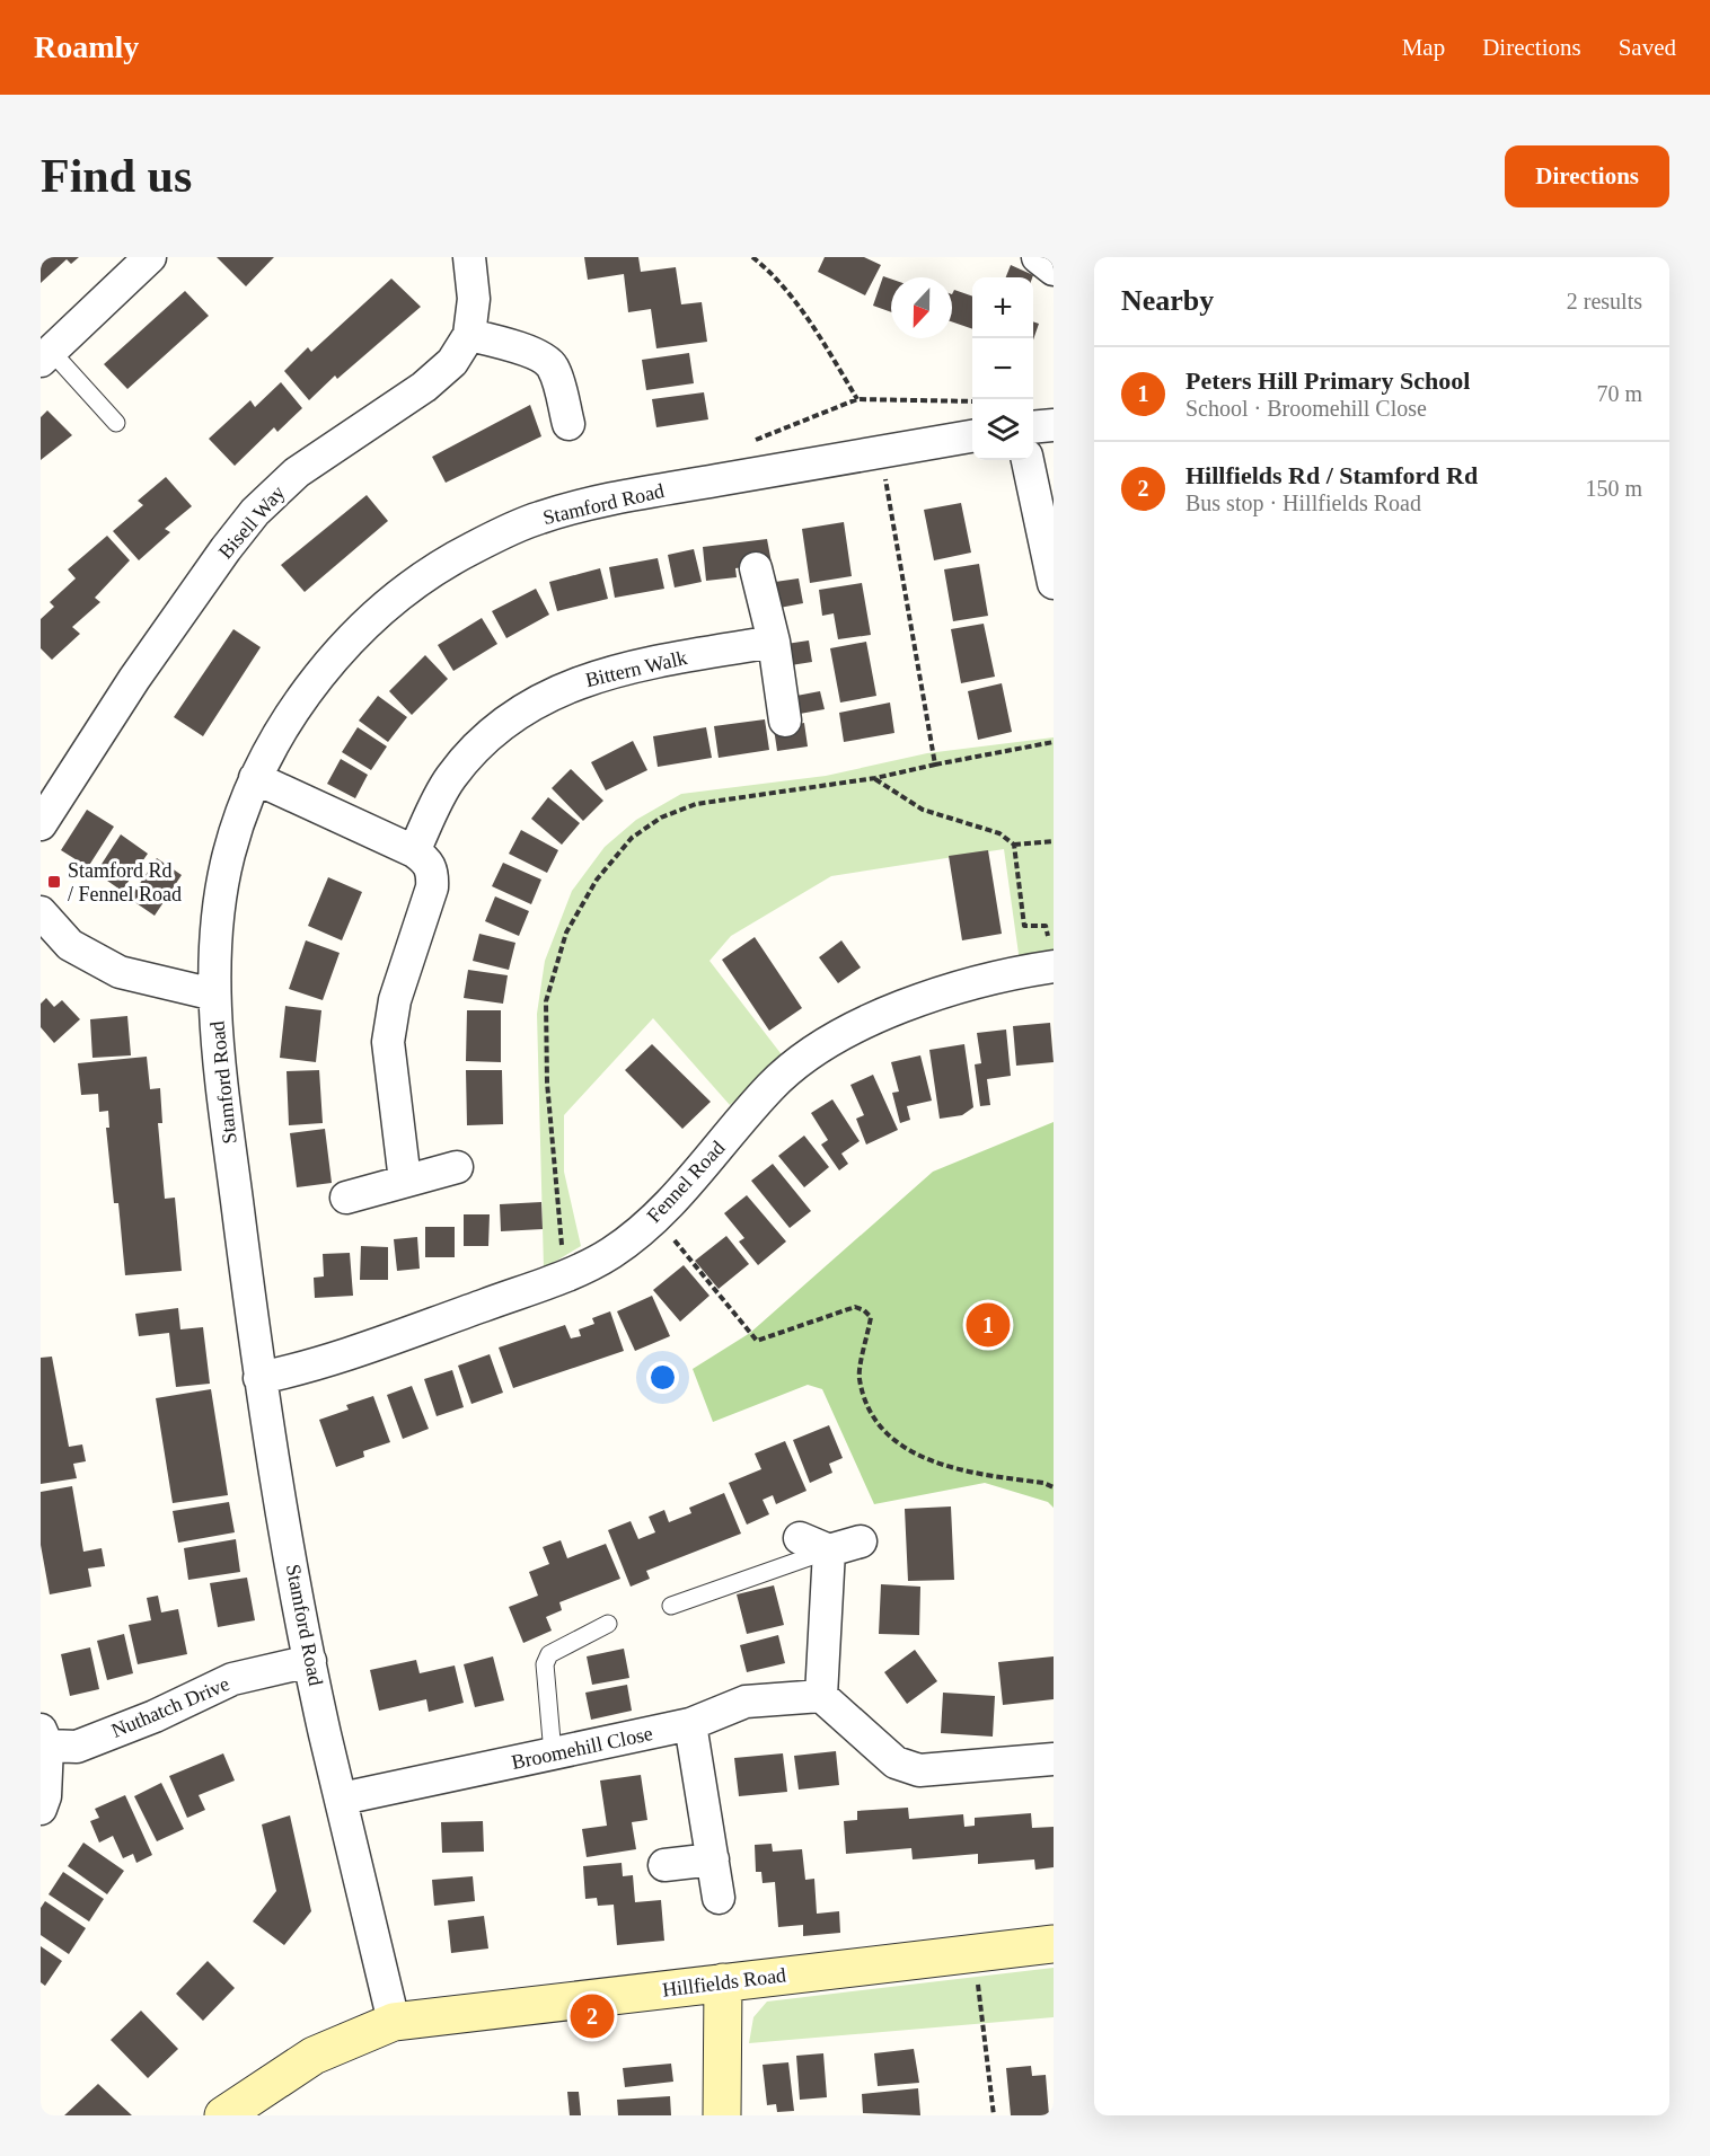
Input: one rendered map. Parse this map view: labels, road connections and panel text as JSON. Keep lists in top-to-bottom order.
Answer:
{
  "streets": {
    "street": [
      "Stamford Road",
      "Bisell Way",
      "Bittern Walk",
      "Fennel Road",
      "Nuthatch Drive",
      "Broomehill Close",
      "Hillfields Road"
    ]
  },
  "crossings": [
    ["Stamford Road", "Fennel Road"],
    ["Stamford Road", "Nuthatch Drive"],
    ["Stamford Road", "Broomehill Close"],
    ["Stamford Road", "Hillfields Road"]
  ],
  "places": {
    "transit": ["Stamford Rd / Fennel Road"]
  },
  "north": "bottom",
  "page": {
    "header": "Roamly",
    "nav": ["Map", "Directions", "Saved"],
    "buttons": "Directions",
    "title": "Find us",
    "heading": ["Nearby", "2 results"],
    "map_buttons": ["+", "−"],
    "list": [
      {
        "mark": "1",
        "name": "Peters Hill Primary School",
        "note": "School · Broomehill Close",
        "value": "70 m"
      },
      {
        "mark": "2",
        "name": "Hillfields Rd / Stamford Rd",
        "note": "Bus stop · Hillfields Road",
        "value": "150 m"
      }
    ],
    "pins": ["1", "2"]
  }
}
